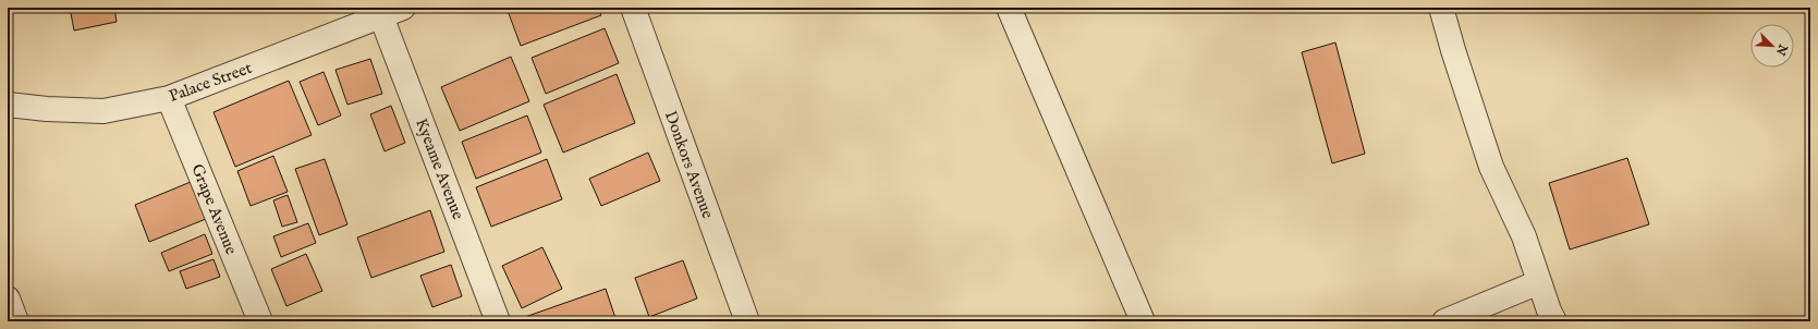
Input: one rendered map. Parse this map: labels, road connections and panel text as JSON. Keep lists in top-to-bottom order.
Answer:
{
  "streets": {
    "street": [
      "Palace Street",
      "Donkors Avenue",
      "Kyeame Avenue",
      "Grape Avenue"
    ]
  },
  "crossings": [
    ["Palace Street", "Kyeame Avenue"],
    ["Palace Street", "Grape Avenue"]
  ],
  "north": "bottom right"
}
